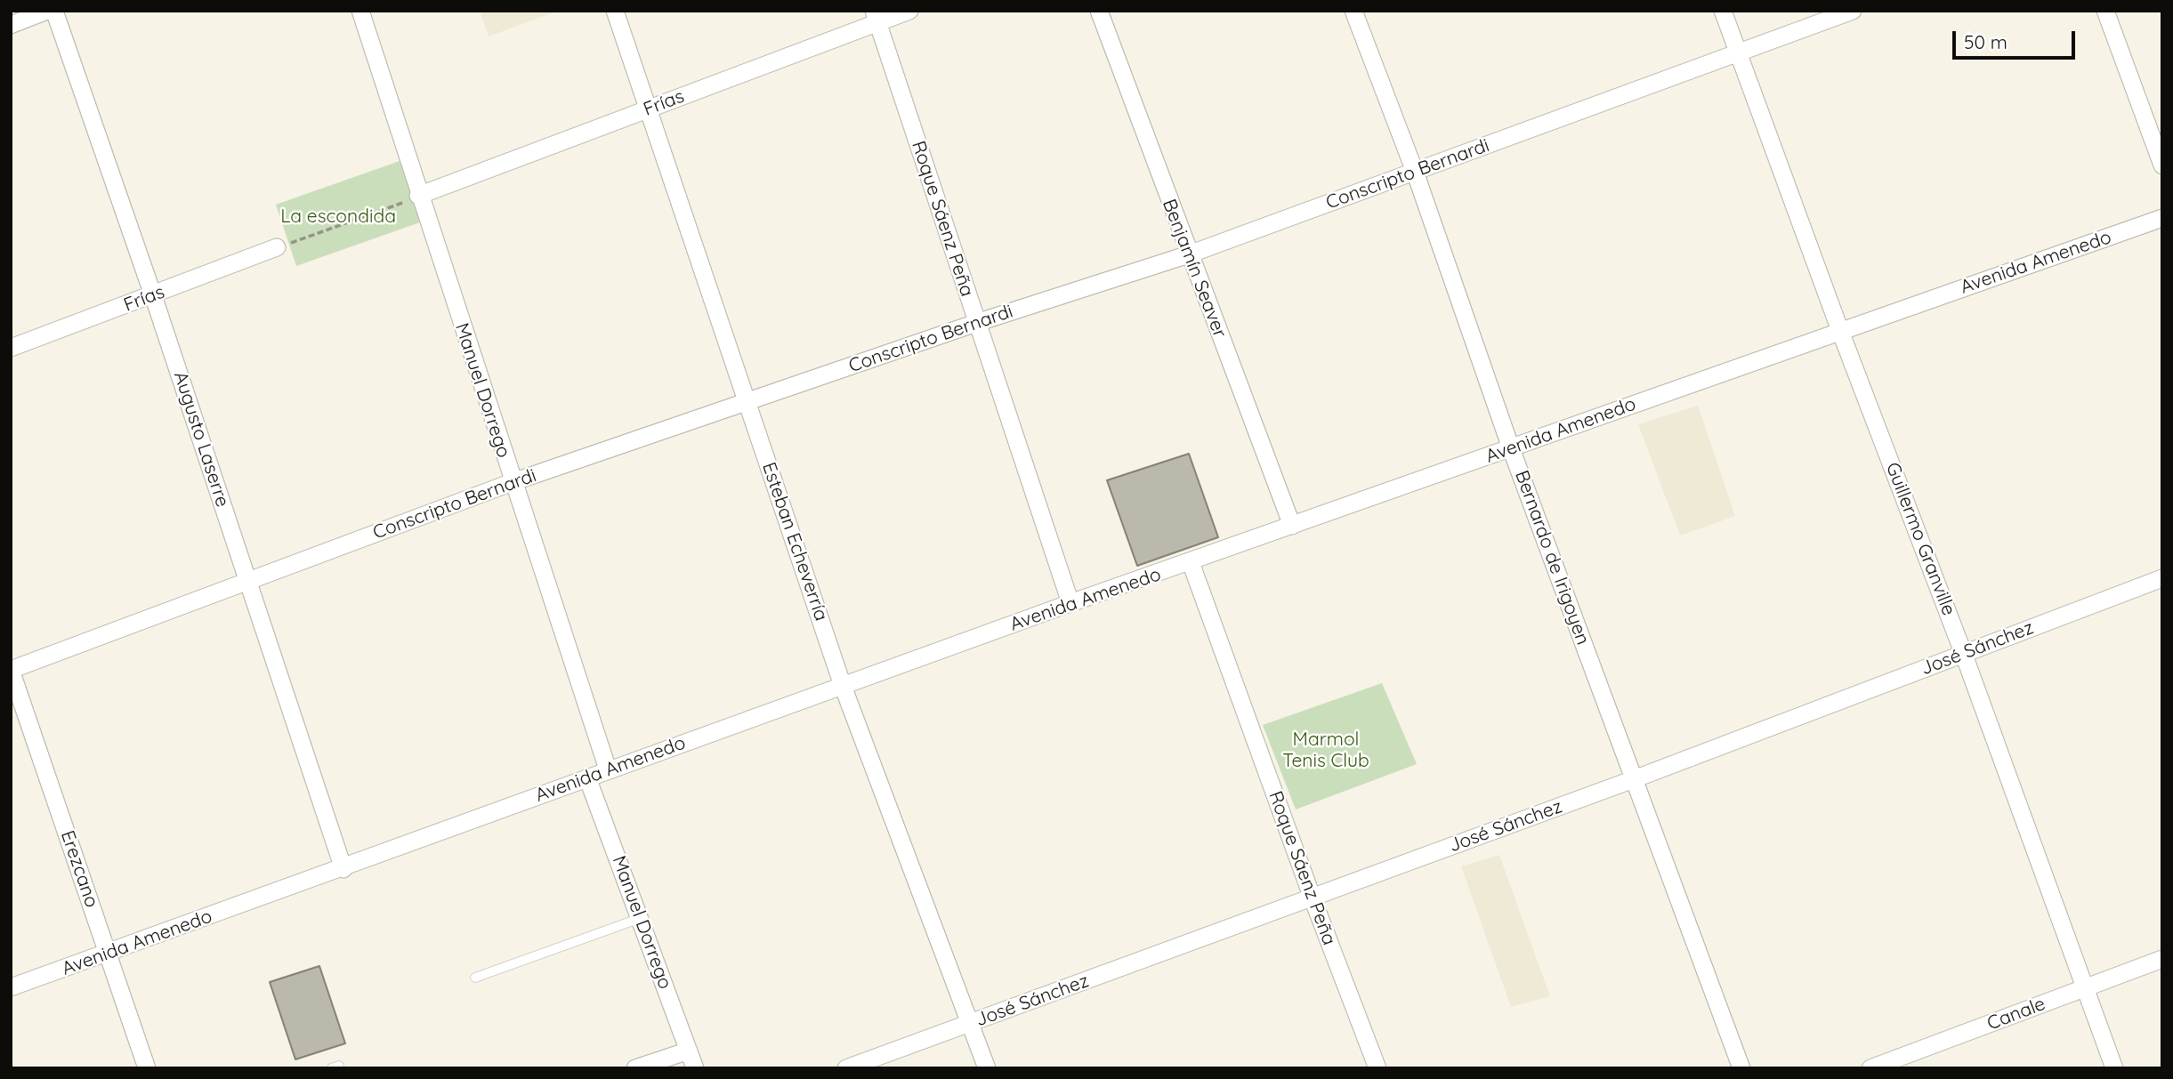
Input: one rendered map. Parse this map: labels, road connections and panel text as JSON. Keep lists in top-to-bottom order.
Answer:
{
  "streets": {
    "street": [
      "Frías",
      "Conscripto Bernardi",
      "Roque Sáenz Peña",
      "Avenida Amenedo",
      "Benjamín Seaver",
      "Manuel Dorrego",
      "Augusto Laserre",
      "Guillermo Granville",
      "Esteban Echeverría",
      "Bernardo de Irigoyen",
      "José Sánchez",
      "Erezcano",
      "Canale"
    ]
  },
  "crossings": [
    ["Frías", "Roque Sáenz Peña"],
    ["Frías", "Manuel Dorrego"],
    ["Frías", "Augusto Laserre"],
    ["Frías", "Esteban Echeverría"],
    ["Conscripto Bernardi", "Roque Sáenz Peña"],
    ["Conscripto Bernardi", "Benjamín Seaver"],
    ["Conscripto Bernardi", "Manuel Dorrego"],
    ["Conscripto Bernardi", "Augusto Laserre"],
    ["Conscripto Bernardi", "Guillermo Granville"],
    ["Conscripto Bernardi", "Esteban Echeverría"],
    ["Conscripto Bernardi", "Bernardo de Irigoyen"],
    ["Conscripto Bernardi", "Erezcano"],
    ["Roque Sáenz Peña", "Avenida Amenedo"],
    ["Roque Sáenz Peña", "José Sánchez"],
    ["Avenida Amenedo", "Benjamín Seaver"],
    ["Avenida Amenedo", "Manuel Dorrego"],
    ["Avenida Amenedo", "Augusto Laserre"],
    ["Avenida Amenedo", "Guillermo Granville"],
    ["Avenida Amenedo", "Esteban Echeverría"],
    ["Avenida Amenedo", "Bernardo de Irigoyen"],
    ["Avenida Amenedo", "Erezcano"],
    ["Guillermo Granville", "José Sánchez"],
    ["Guillermo Granville", "Canale"],
    ["Esteban Echeverría", "José Sánchez"],
    ["Bernardo de Irigoyen", "José Sánchez"]
  ],
  "parks": ["La escondida", "Marmol Tenis Club"],
  "scale_bar": "50 m"
}
